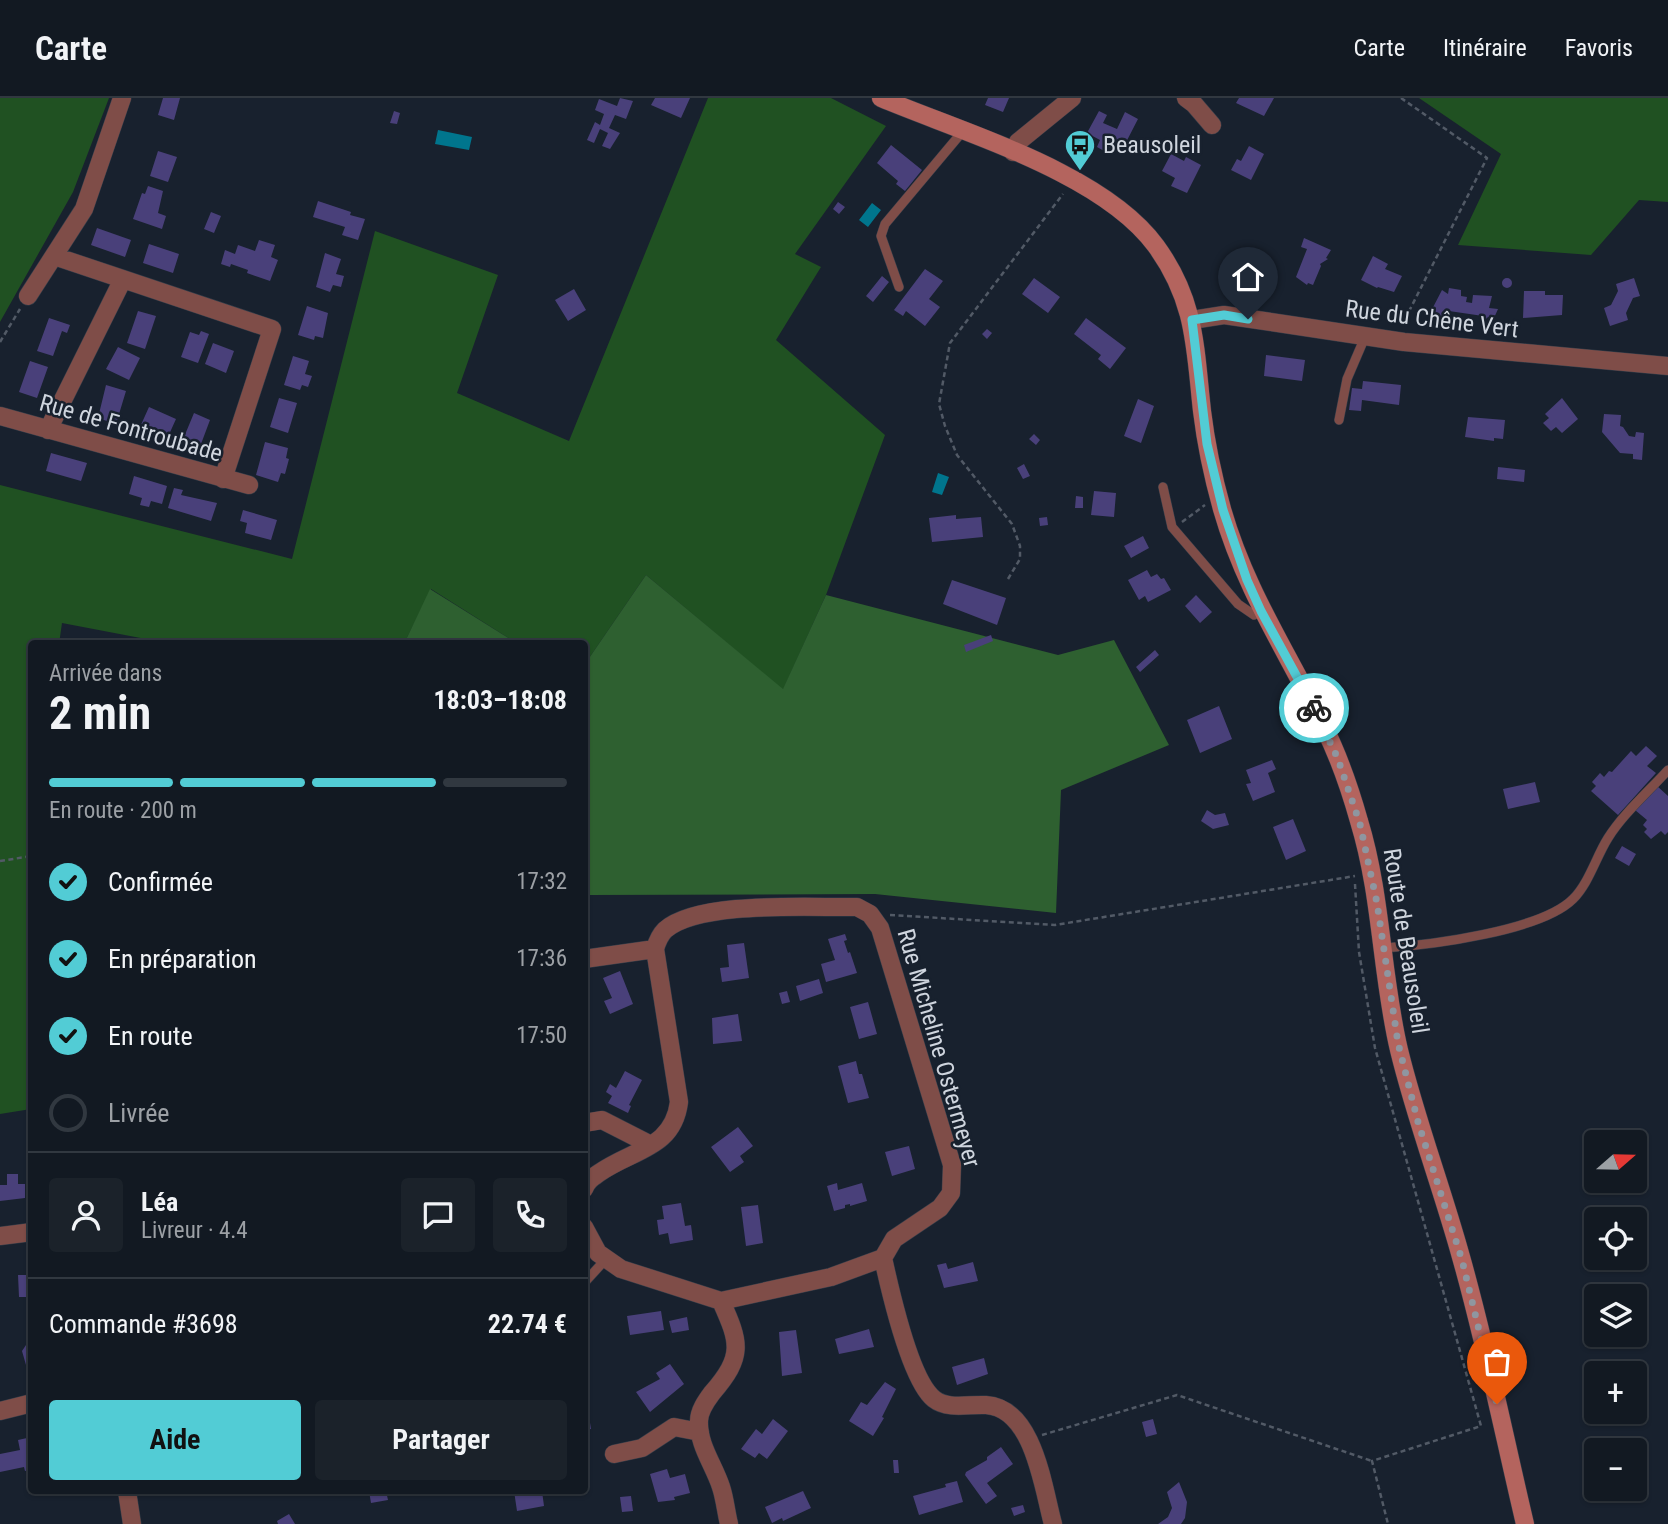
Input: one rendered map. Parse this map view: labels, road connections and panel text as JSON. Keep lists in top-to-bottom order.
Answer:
{
  "streets": {
    "main road": ["Route de Beausoleil"],
    "street": ["Rue du Chêne Vert", "Rue de Fontroubade", "Rue Micheline Ostermeyer"]
  },
  "crossings": [
    ["Rue du Chêne Vert", "Route de Beausoleil"]
  ],
  "places": {
    "bus stop": ["Beausoleil"]
  },
  "north": "right",
  "page": {
    "header": "Carte",
    "nav": ["Carte", "Itinéraire", "Favoris"],
    "heading": ["2 min", "Arrivée dans", "18:03–18:08"],
    "panel": [
      "Léa",
      "Livreur · 4.4",
      "Commande #3698",
      "22.74 €"
    ],
    "bar": "En route · 200 m",
    "list": [
      ["Confirmée", "17:32"],
      ["En préparation", "17:36"],
      ["En route", "17:50"],
      "Livrée"
    ],
    "map_buttons": ["+", "−"],
    "buttons": ["Aide", "Partager"]
  }
}
